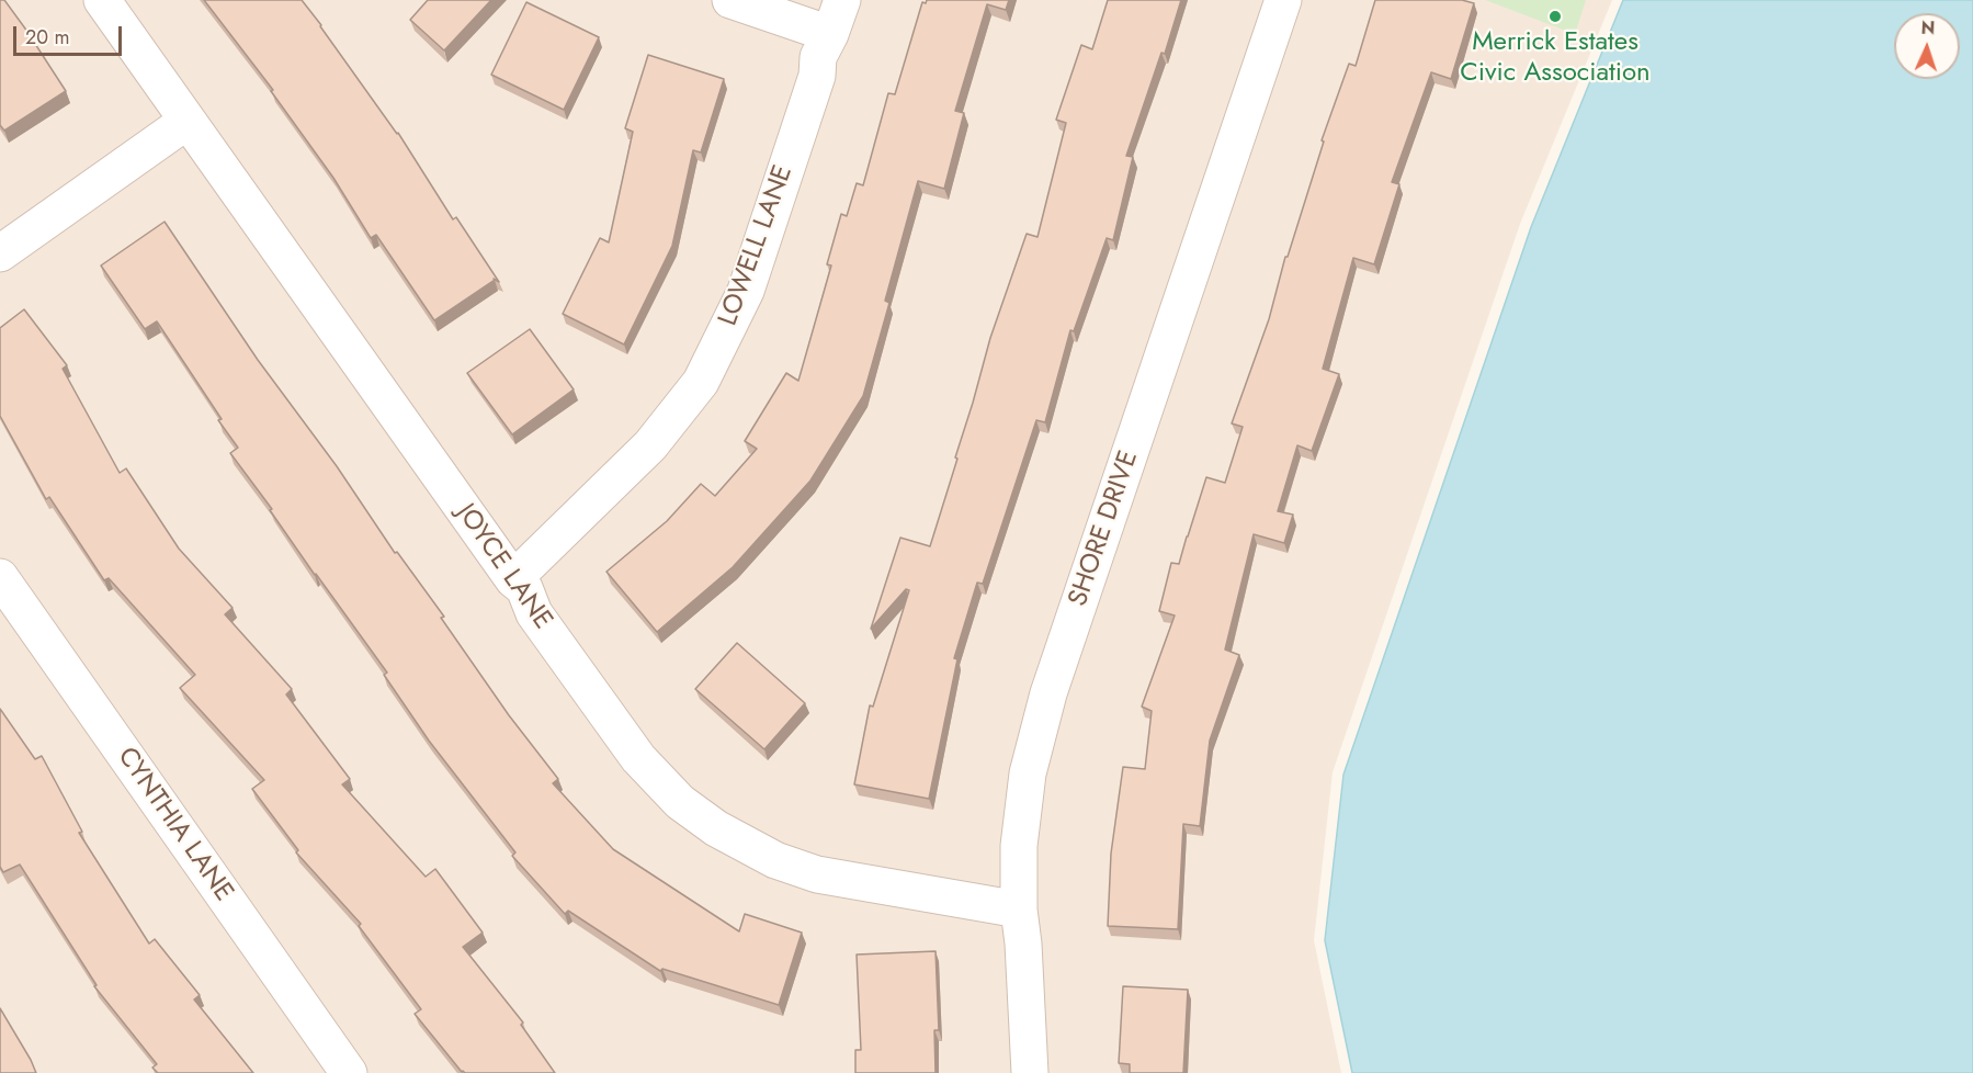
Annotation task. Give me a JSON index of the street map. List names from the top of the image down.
{
  "streets": {
    "street": [
      "LOWELL LANE",
      "SHORE DRIVE",
      "JOYCE LANE",
      "CYNTHIA LANE"
    ]
  },
  "crossings": [
    ["LOWELL LANE", "JOYCE LANE"],
    ["SHORE DRIVE", "JOYCE LANE"]
  ],
  "places": ["Merrick Estates Civic Association"],
  "scale_bar": "20 m",
  "north": "top"
}
